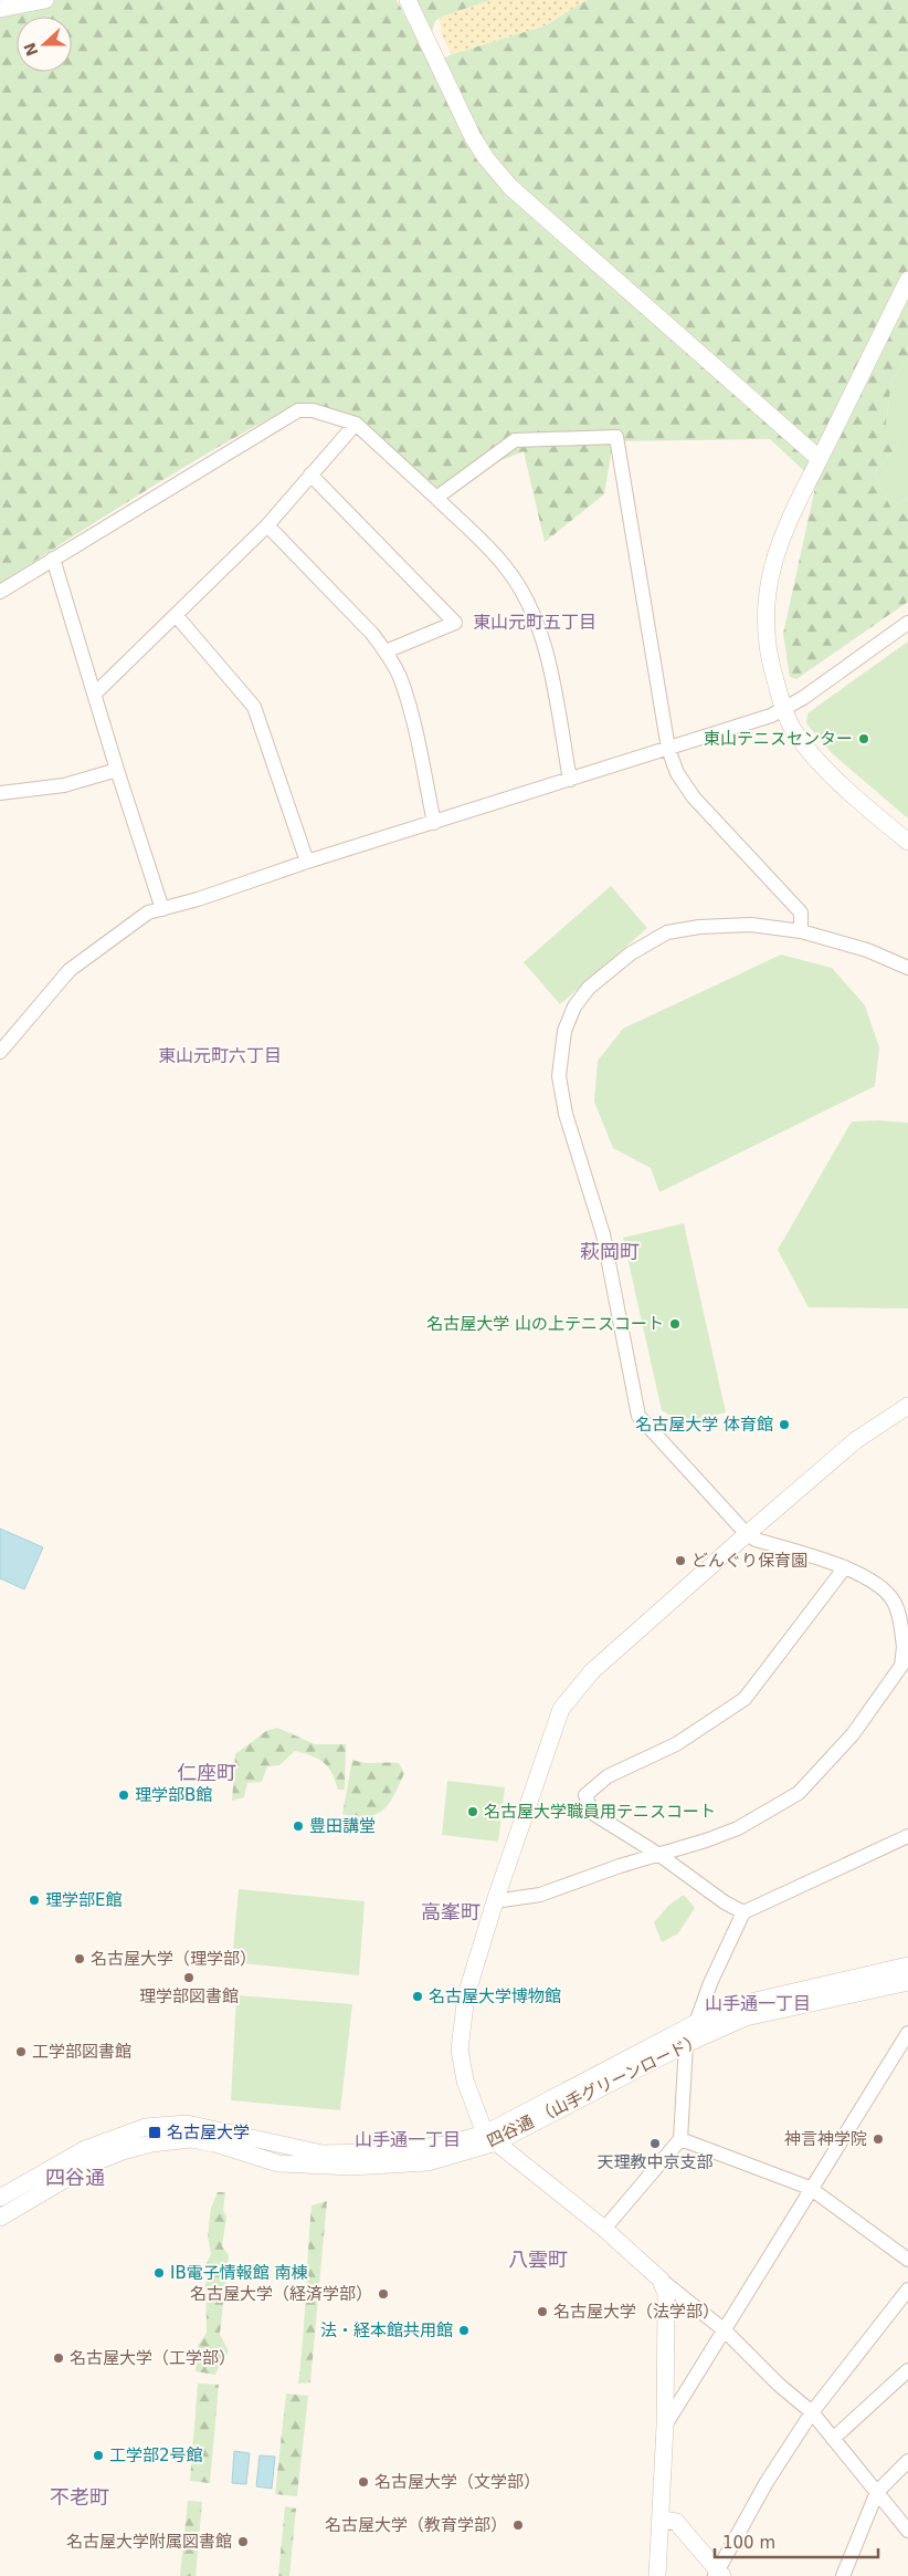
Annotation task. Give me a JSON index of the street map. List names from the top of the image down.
{
  "streets": {
    "street": ["四谷通 （山手グリーンロード）"]
  },
  "districts": [
    "東山元町五丁目",
    "東山元町六丁目",
    "萩岡町",
    "仁座町",
    "高峯町",
    "山手通一丁目",
    "山手通一丁目",
    "四谷通",
    "八雲町",
    "不老町"
  ],
  "places": {
    "other": [
      "東山テニスセンター",
      "名古屋大学 山の上テニスコート",
      "名古屋大学 体育館",
      "どんぐり保育園",
      "理学部B館",
      "名古屋大学職員用テニスコート",
      "豊田講堂",
      "理学部E館",
      "名古屋大学（理学部）",
      "理学部図書館",
      "名古屋大学博物館",
      "工学部図書館",
      "神言神学院",
      "天理教中京支部",
      "IB電子情報館 南棟",
      "名古屋大学（経済学部）",
      "名古屋大学（法学部）",
      "法・経本館共用館",
      "名古屋大学（工学部）",
      "工学部2号館",
      "名古屋大学（文学部）",
      "名古屋大学（教育学部）",
      "名古屋大学附属図書館"
    ],
    "transit": ["名古屋大学"]
  },
  "scale_bar": "100 m",
  "north": "left"
}
